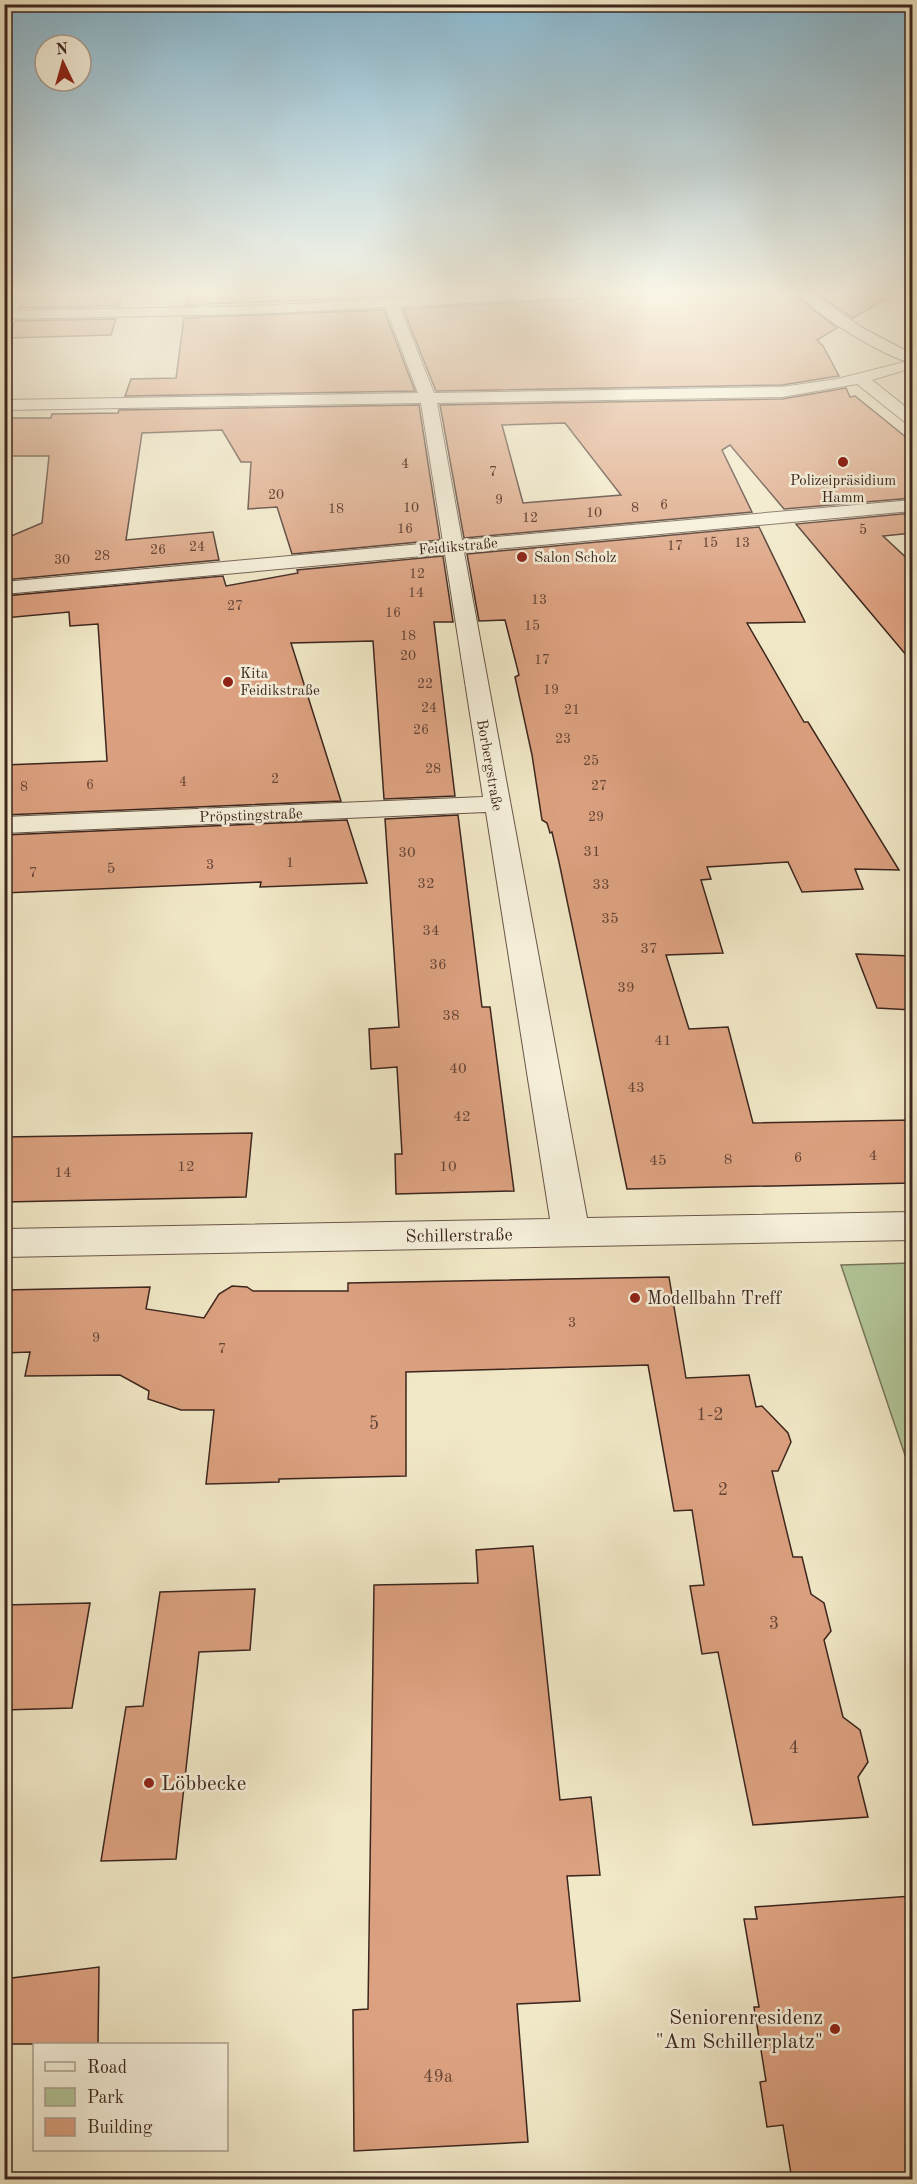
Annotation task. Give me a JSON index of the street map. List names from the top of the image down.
{
  "streets": {
    "street": [
      "Feidikstraße",
      "Borbergstraße",
      "Pröpstingstraße",
      "Schillerstraße"
    ]
  },
  "crossings": [
    ["Feidikstraße", "Borbergstraße"],
    ["Borbergstraße", "Pröpstingstraße"],
    ["Borbergstraße", "Schillerstraße"]
  ],
  "places": [
    "Polizeipräsidium Hamm",
    "Salon Scholz",
    "Kita Feidikstraße",
    "Modellbahn Treff",
    "Löbbecke",
    "Seniorenresidenz \"Am Schillerplatz\""
  ],
  "house_numbers": [
    "4",
    "7",
    "20",
    "9",
    "6",
    "10",
    "8",
    "18",
    "10",
    "12",
    "16",
    "5",
    "15",
    "13",
    "17",
    "24",
    "26",
    "28",
    "30",
    "12",
    "14",
    "13",
    "27",
    "16",
    "15",
    "18",
    "20",
    "17",
    "22",
    "19",
    "24",
    "21",
    "26",
    "23",
    "25",
    "28",
    "2",
    "4",
    "6",
    "27",
    "8",
    "29",
    "31",
    "30",
    "1",
    "3",
    "5",
    "7",
    "32",
    "33",
    "35",
    "34",
    "37",
    "36",
    "39",
    "38",
    "41",
    "40",
    "43",
    "42",
    "4",
    "6",
    "8",
    "45",
    "12",
    "10",
    "14",
    "3",
    "9",
    "7",
    "1-2",
    "5",
    "2",
    "3",
    "4",
    "49a"
  ],
  "legend": ["Road", "Park", "Building"],
  "north": "top"
}
